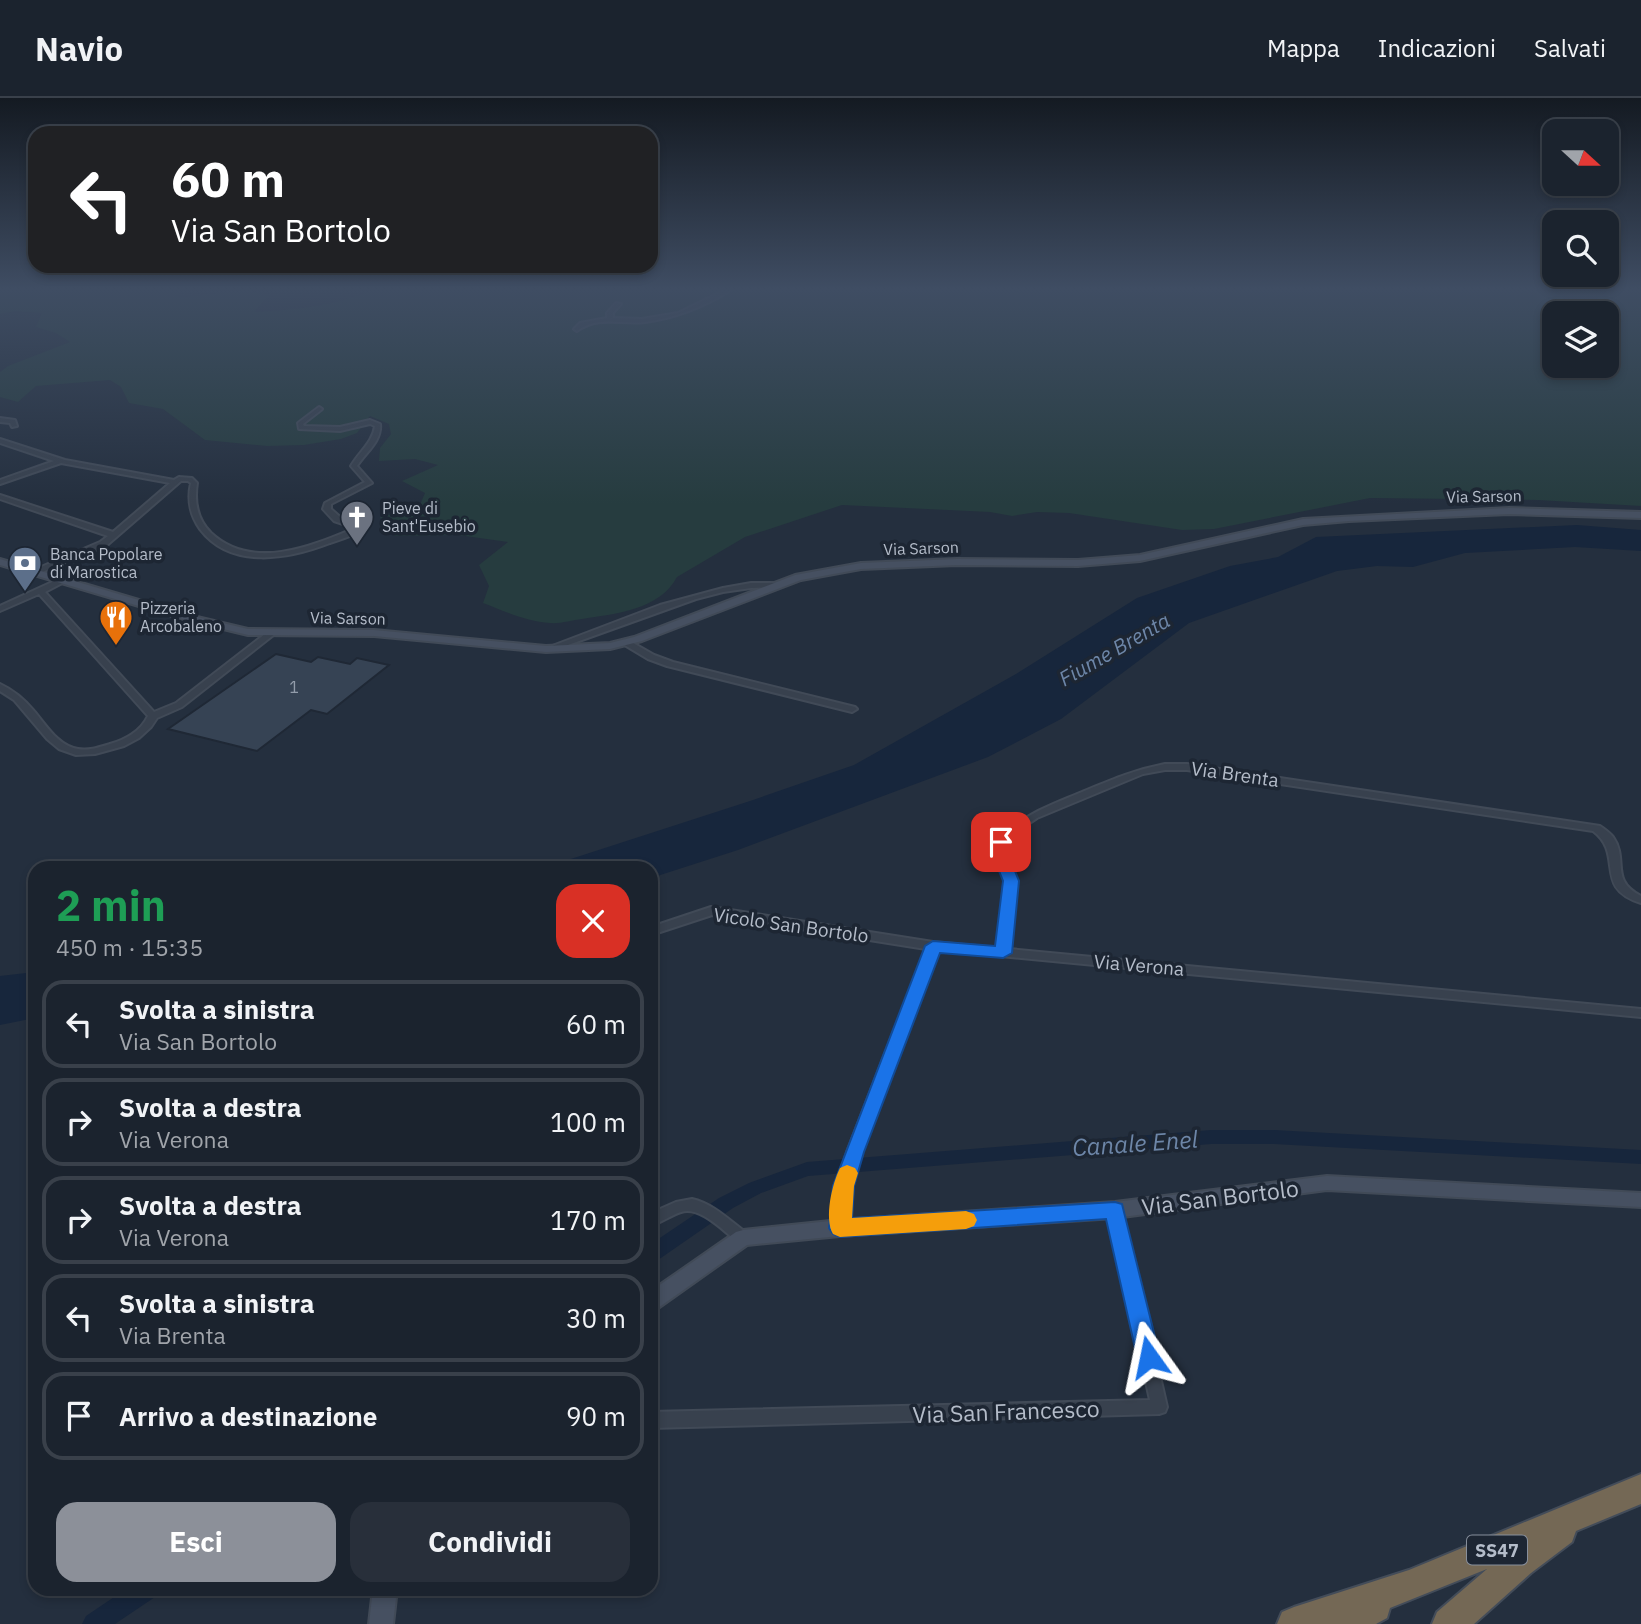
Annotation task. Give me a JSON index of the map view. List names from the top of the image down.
{
  "streets": {
    "highway": ["SS47"],
    "street": [
      "Via Sarson",
      "Via Brenta",
      "Vicolo San Bortolo",
      "Via Verona",
      "Via San Bortolo",
      "Via San Francesco"
    ]
  },
  "crossings": [
    ["Via Brenta", "Via Verona"],
    ["Vicolo San Bortolo", "Via Verona"],
    ["Via San Bortolo", "Via San Francesco"]
  ],
  "water": ["Fiume Brenta", "Canale Enel"],
  "places": {
    "church": ["Pieve di Sant'Eusebio"],
    "bank": ["Banca Popolare di Marostica"],
    "restaurant": ["Pizzeria Arcobaleno"]
  },
  "house_numbers": ["1"],
  "north": "right",
  "page": {
    "header": "Navio",
    "nav": ["Mappa", "Indicazioni", "Salvati"],
    "turn": ["60 m", "Via San Bortolo"],
    "heading": ["2 min", "450 m · 15:35"],
    "list": [
      {
        "name": "Svolta a sinistra",
        "note": "Via San Bortolo",
        "value": "60 m"
      },
      {
        "name": "Svolta a destra",
        "note": "Via Verona",
        "value": "100 m"
      },
      {
        "name": "Svolta a destra",
        "note": "Via Verona",
        "value": "170 m"
      },
      {
        "name": "Svolta a sinistra",
        "note": "Via Brenta",
        "value": "30 m"
      },
      {
        "name": "Arrivo a destinazione",
        "value": "90 m"
      }
    ],
    "buttons": ["Esci", "Condividi"]
  }
}
